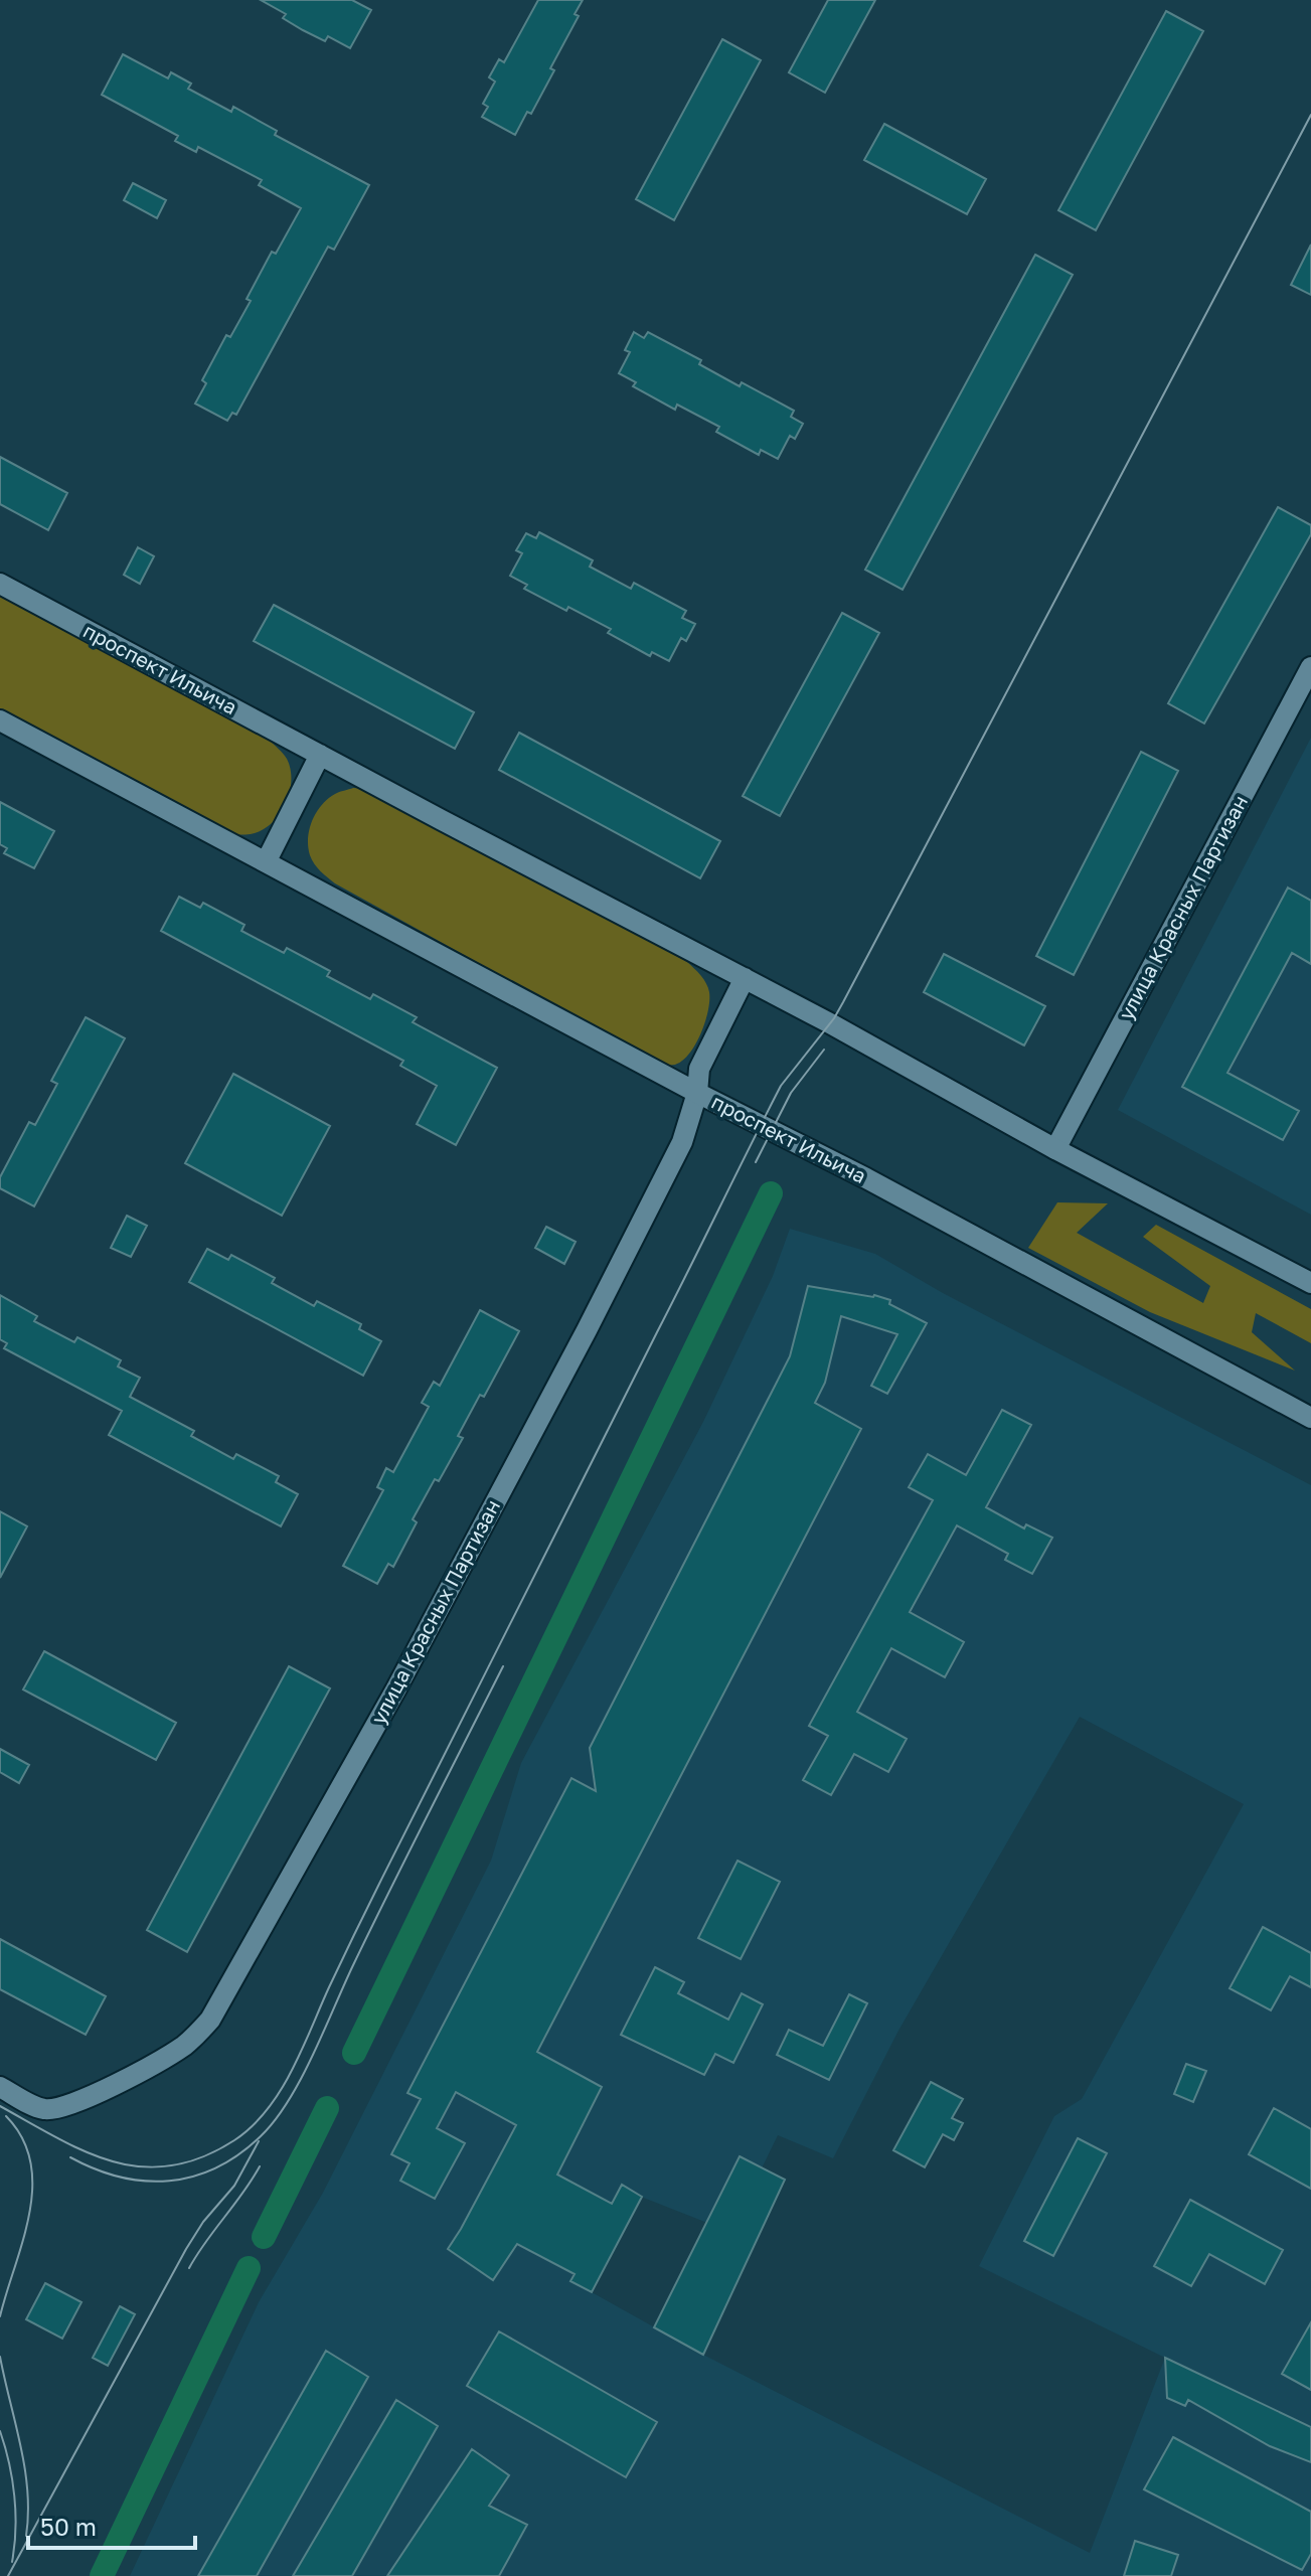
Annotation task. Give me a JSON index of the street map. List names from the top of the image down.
{
  "streets": {
    "street": ["проспект Ильича", "улица Красных Партизан"]
  },
  "crossings": [
    ["проспект Ильича", "улица Красных Партизан"]
  ],
  "scale_bar": "50 m"
}
